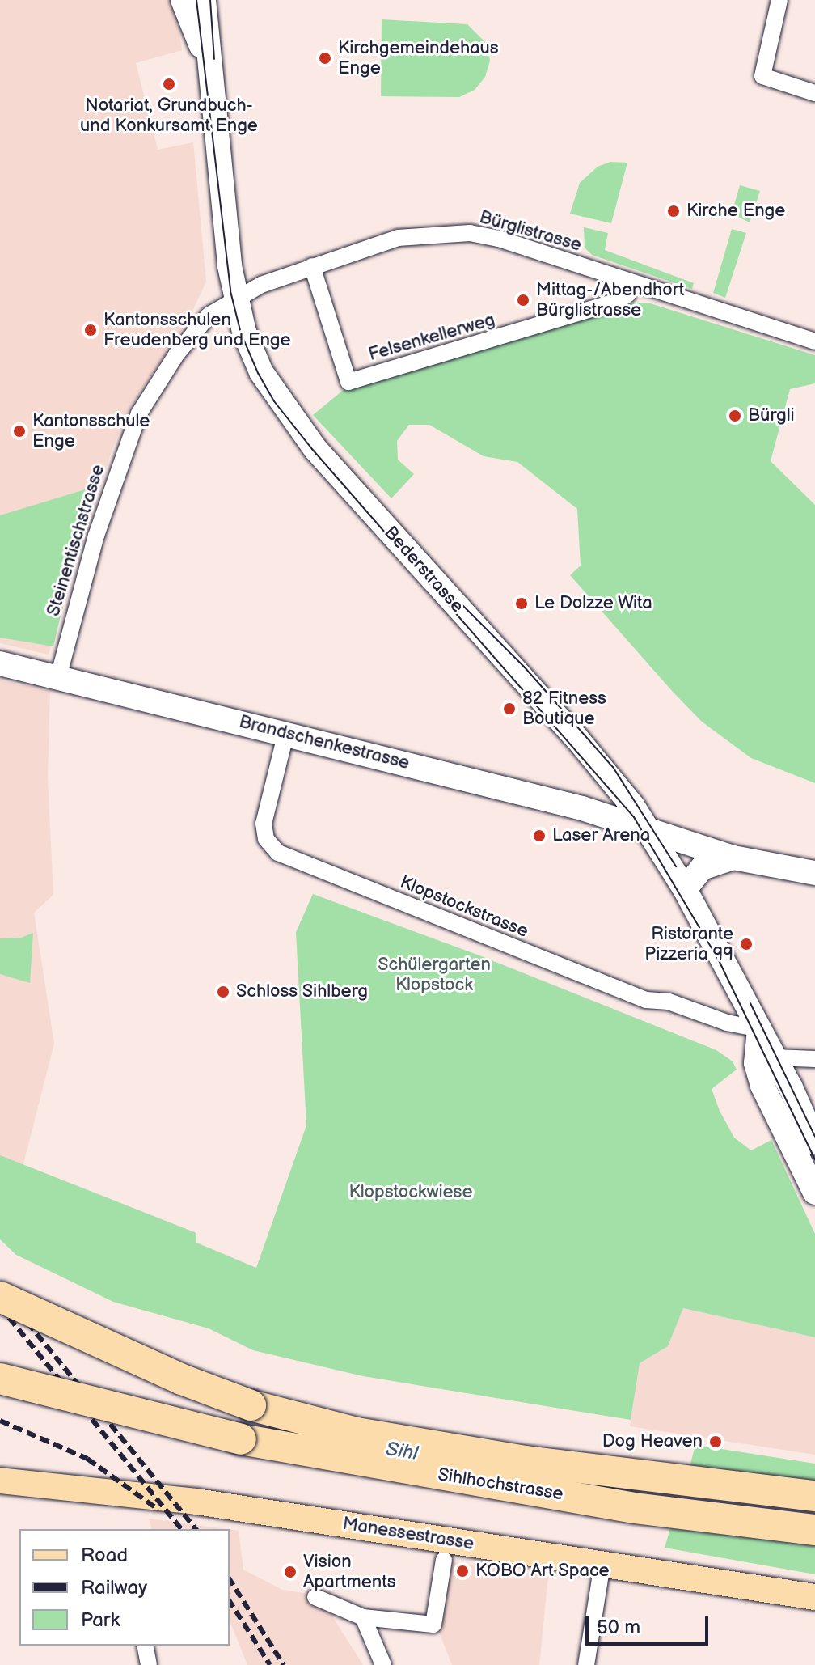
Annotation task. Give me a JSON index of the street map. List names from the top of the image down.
{
  "streets": {
    "highway": ["Sihlhochstrasse"],
    "main road": ["Bederstrasse", "Brandschenkestrasse", "Manessestrasse"],
    "street": [
      "Bürglistrasse",
      "Felsenkellerweg",
      "Steinentischstrasse",
      "Klopstockstrasse"
    ]
  },
  "crossings": [
    ["Bürglistrasse", "Felsenkellerweg"],
    ["Bürglistrasse", "Steinentischstrasse"],
    ["Bürglistrasse", "Bederstrasse"],
    ["Steinentischstrasse", "Bederstrasse"],
    ["Steinentischstrasse", "Brandschenkestrasse"],
    ["Bederstrasse", "Brandschenkestrasse"],
    ["Bederstrasse", "Klopstockstrasse"],
    ["Brandschenkestrasse", "Klopstockstrasse"]
  ],
  "water": ["Sihl"],
  "parks": ["Schülergarten Klopstock", "Klopstockwiese"],
  "places": [
    "Kirchgemeindehaus Enge",
    "Notariat, Grundbuch- und Konkursamt Enge",
    "Kirche Enge",
    "Mittag-/Abendhort Bürglistrasse",
    "Kantonsschulen Freudenberg und Enge",
    "Bürgli",
    "Kantonsschule Enge",
    "Le Dolzze Wita",
    "82 Fitness Boutique",
    "Laser Arena",
    "Ristorante Pizzeria 99",
    "Schloss Sihlberg",
    "Dog Heaven",
    "KOBO Art Space",
    "Vision Apartments"
  ],
  "legend": ["Road", "Railway", "Park"],
  "scale_bar": "50 m"
}
